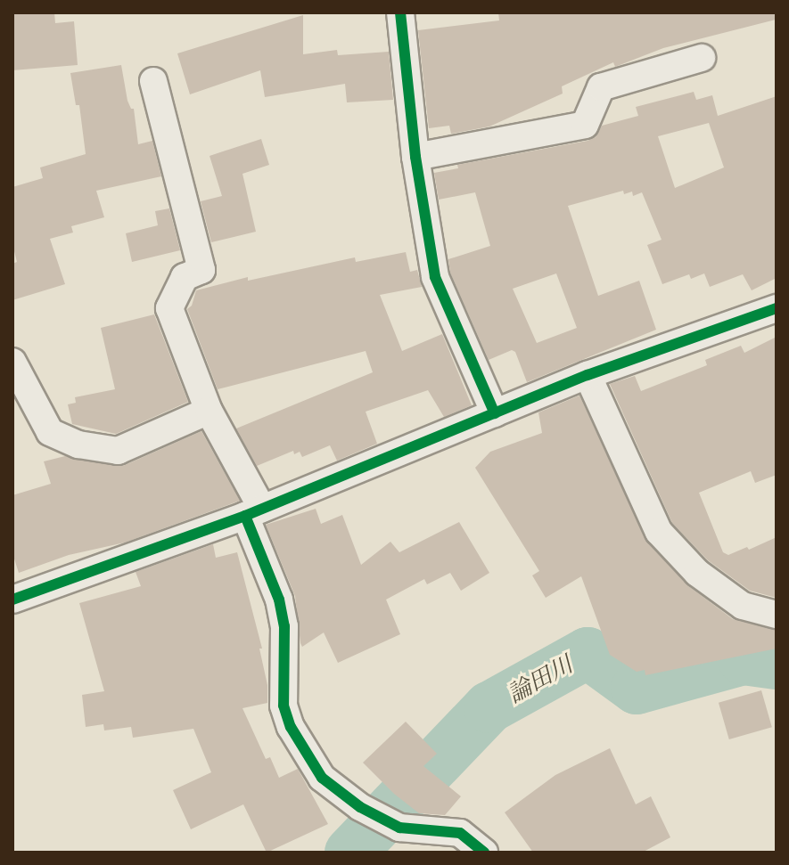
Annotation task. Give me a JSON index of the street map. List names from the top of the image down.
{
  "water": ["論田川"]
}
